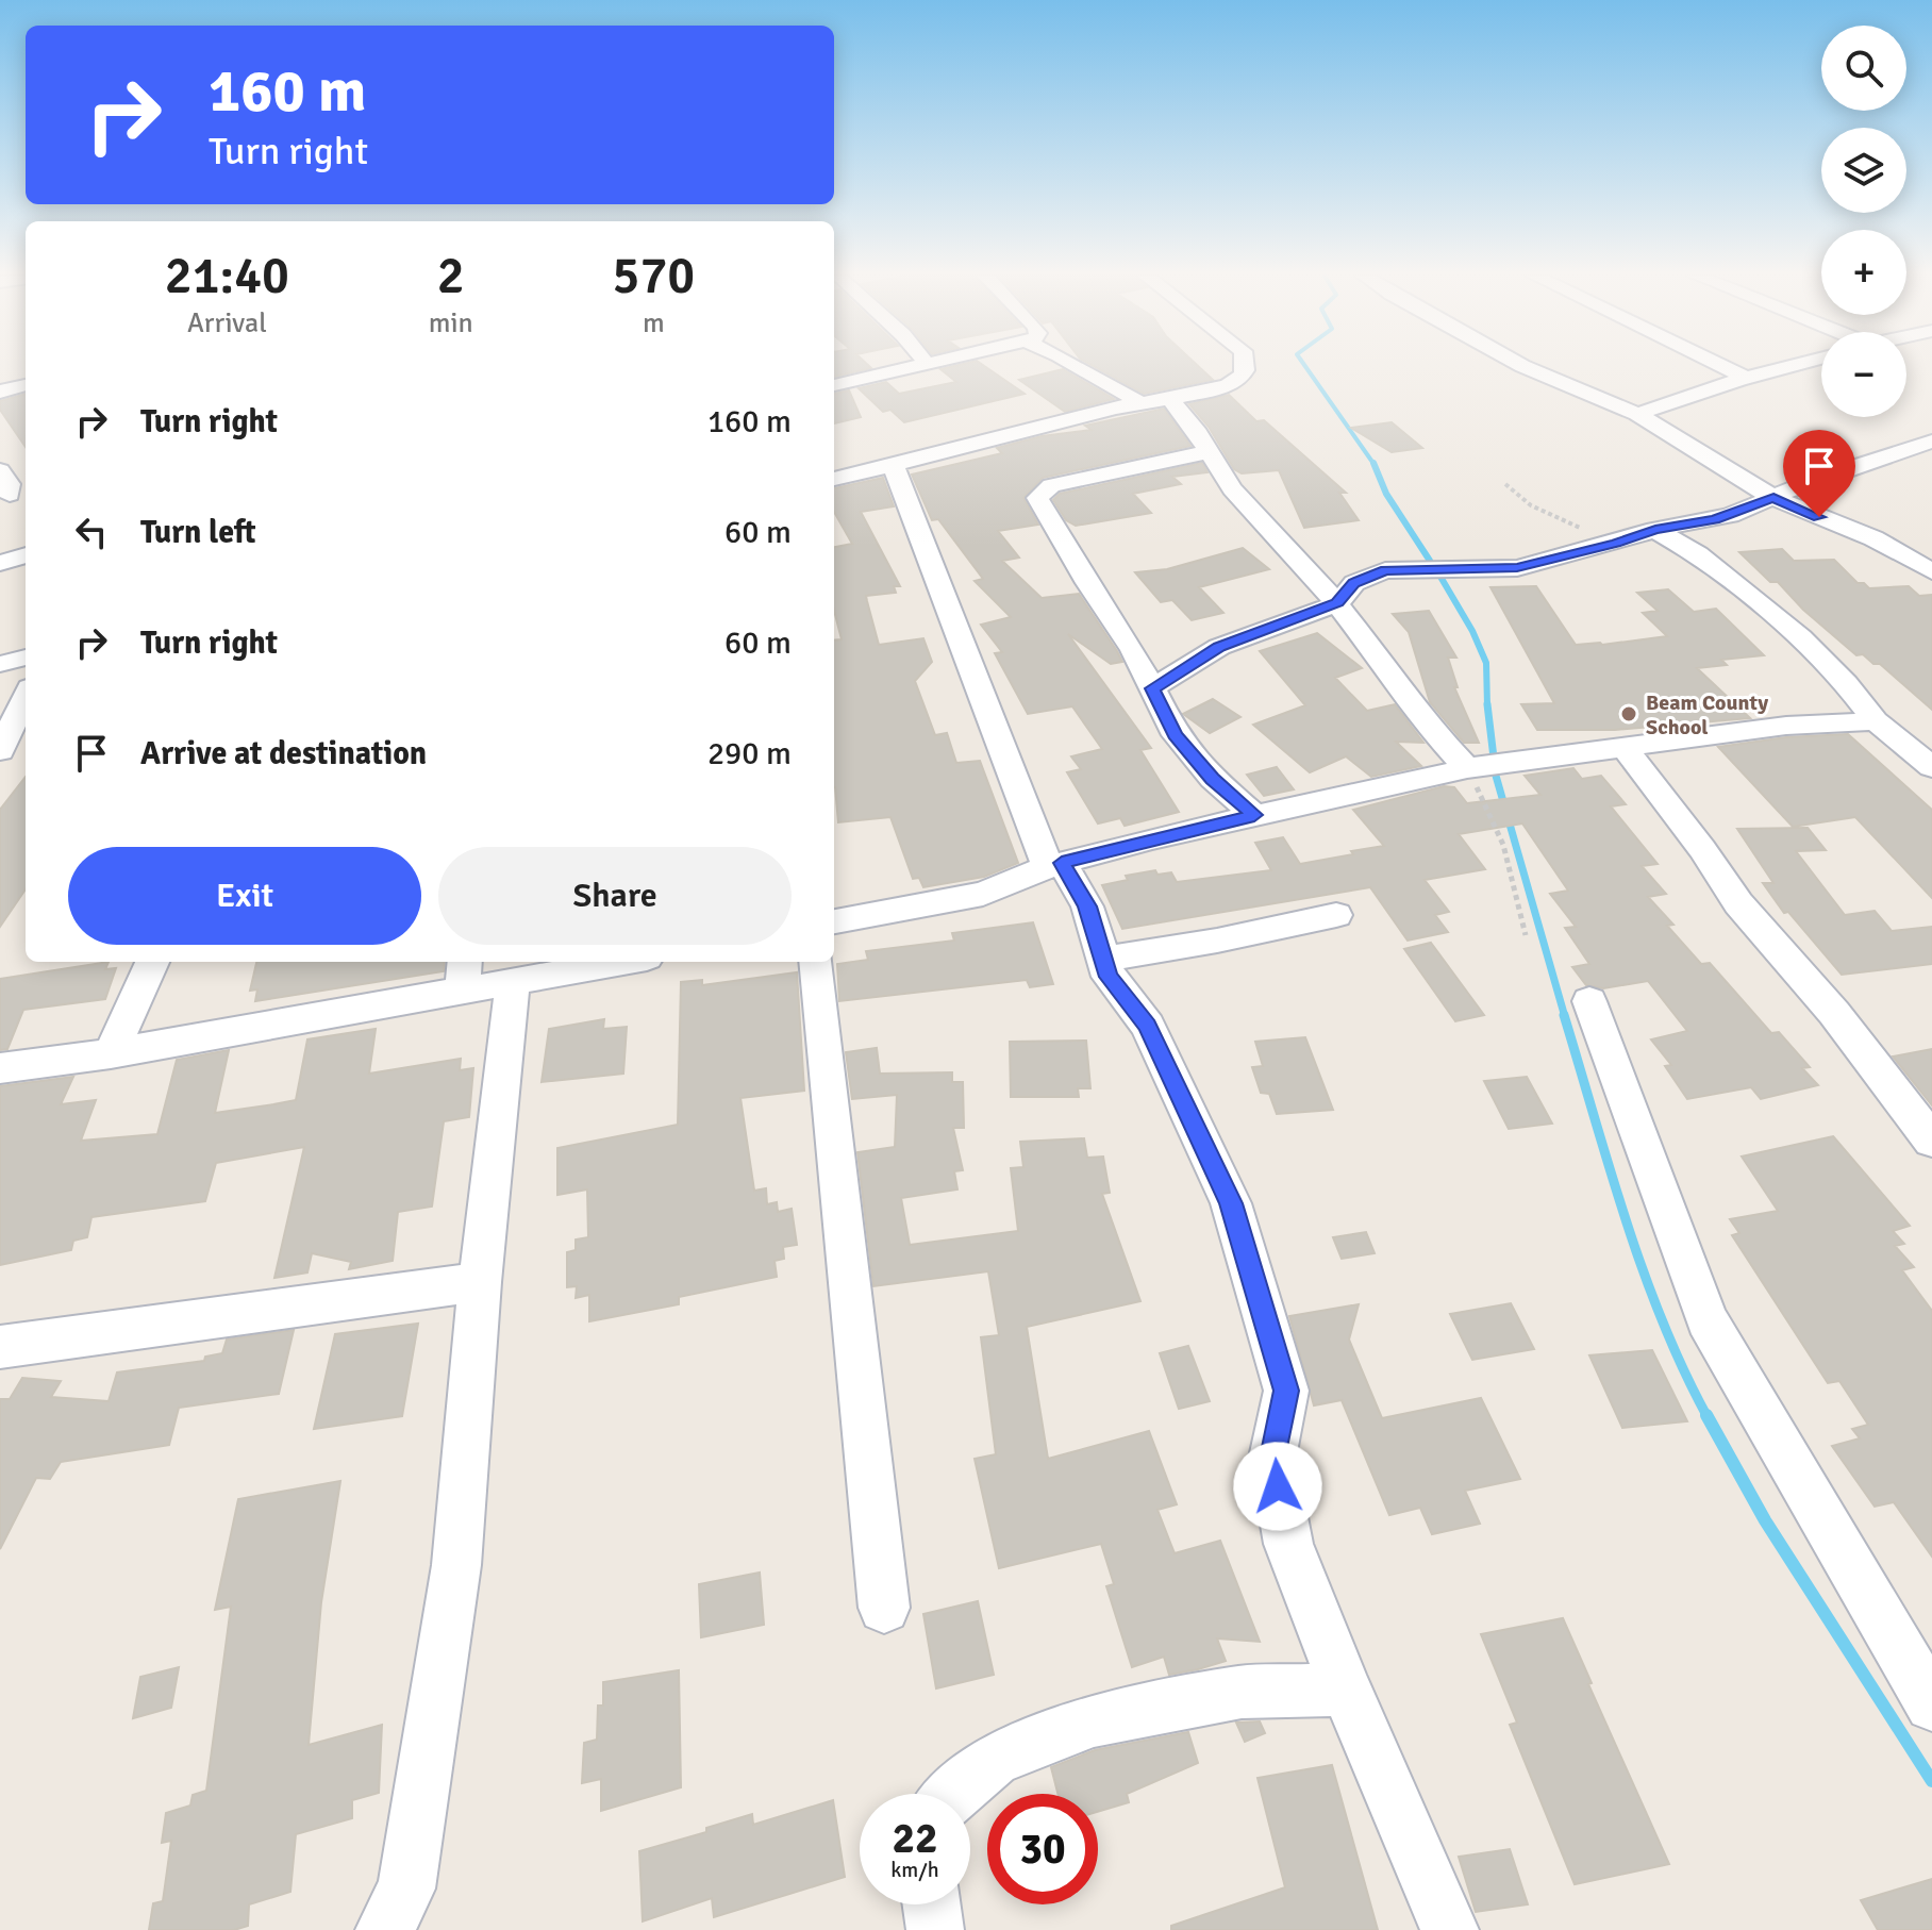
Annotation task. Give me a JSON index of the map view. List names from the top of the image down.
{
  "places": ["Beam County School"],
  "page": {
    "map_buttons": ["+", "−"],
    "turn": ["160 m", "Turn right"],
    "eta": [
      "21:40",
      "Arrival",
      "2",
      "min",
      "570",
      "m"
    ],
    "list": [
      {
        "name": "Turn right",
        "value": "160 m"
      },
      {
        "name": "Turn left",
        "value": "60 m"
      },
      {
        "name": "Turn right",
        "value": "60 m"
      },
      {
        "name": "Arrive at destination",
        "value": "290 m"
      }
    ],
    "buttons": ["Exit", "Share"],
    "speed": "22 km/h",
    "limit": "30"
  }
}
